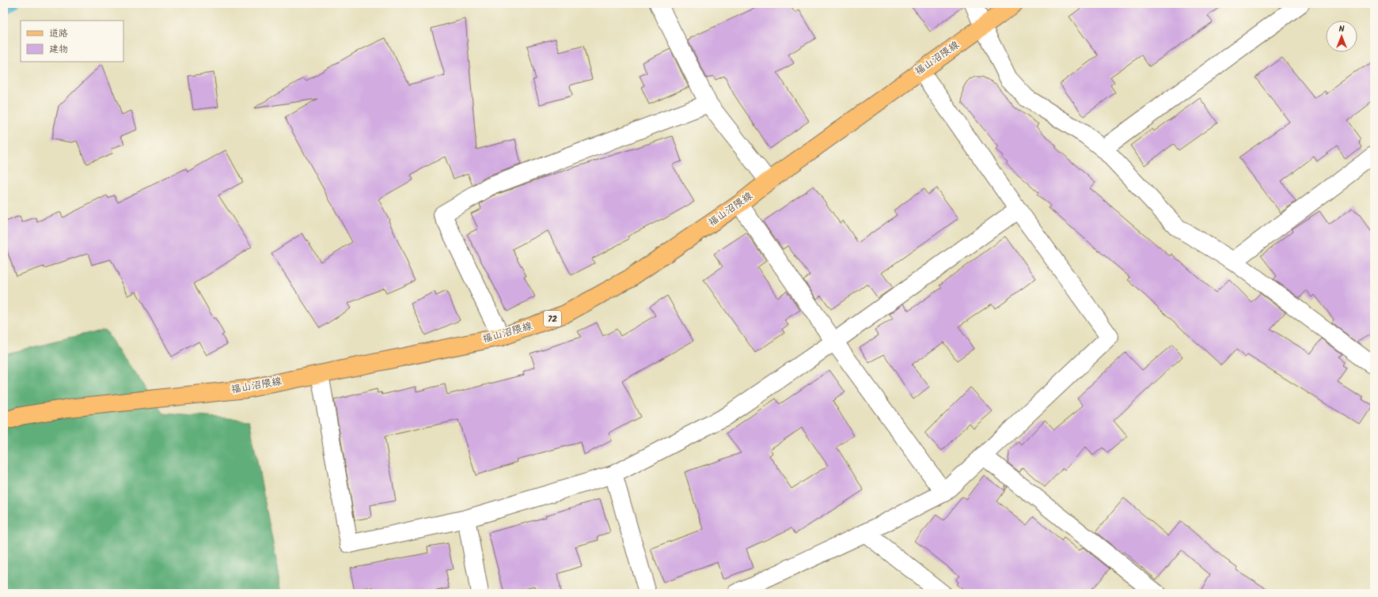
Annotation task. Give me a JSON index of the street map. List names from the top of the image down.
{
  "streets": {
    "main road": ["福山沼隈線", "72"]
  },
  "legend": ["道路", "建物"],
  "north": "top"
}
